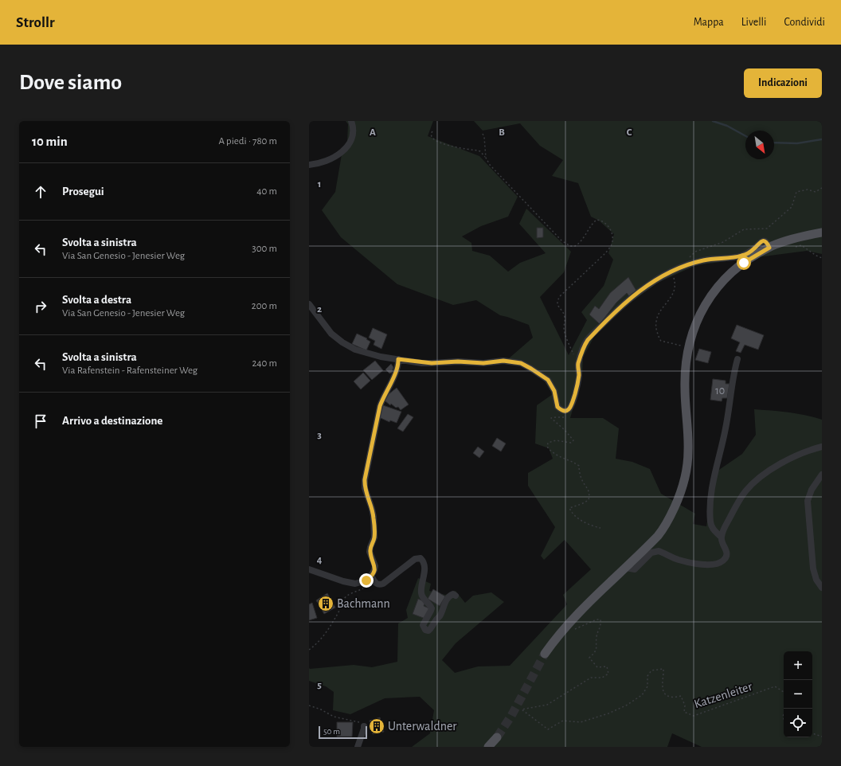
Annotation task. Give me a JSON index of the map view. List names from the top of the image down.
{
  "streets": {
    "path": ["Katzenleiter"]
  },
  "places": {
    "building": ["Bachmann", "Unterwaldner"]
  },
  "house_numbers": ["10"],
  "scale_bar": "50 m",
  "north": "bottom right",
  "page": {
    "header": "Strollr",
    "nav": ["Mappa", "Livelli", "Condividi"],
    "buttons": "Indicazioni",
    "title": "Dove siamo",
    "heading": ["10 min", "A piedi · 780 m"],
    "list": [
      ["Prosegui", "40 m"],
      ["Svolta a sinistra", "Via San Genesio - Jenesier Weg", "300 m"],
      ["Svolta a destra", "Via San Genesio - Jenesier Weg", "200 m"],
      ["Svolta a sinistra", "Via Rafenstein - Rafensteiner Weg", "240 m"],
      "Arrivo a destinazione"
    ],
    "map_buttons": ["+", "−"],
    "scale": "50 m"
  },
  "grid": {
    "columns": ["A", "B", "C"],
    "rows": [
      "1",
      "2",
      "3",
      "4",
      "5"
    ]
  }
}
